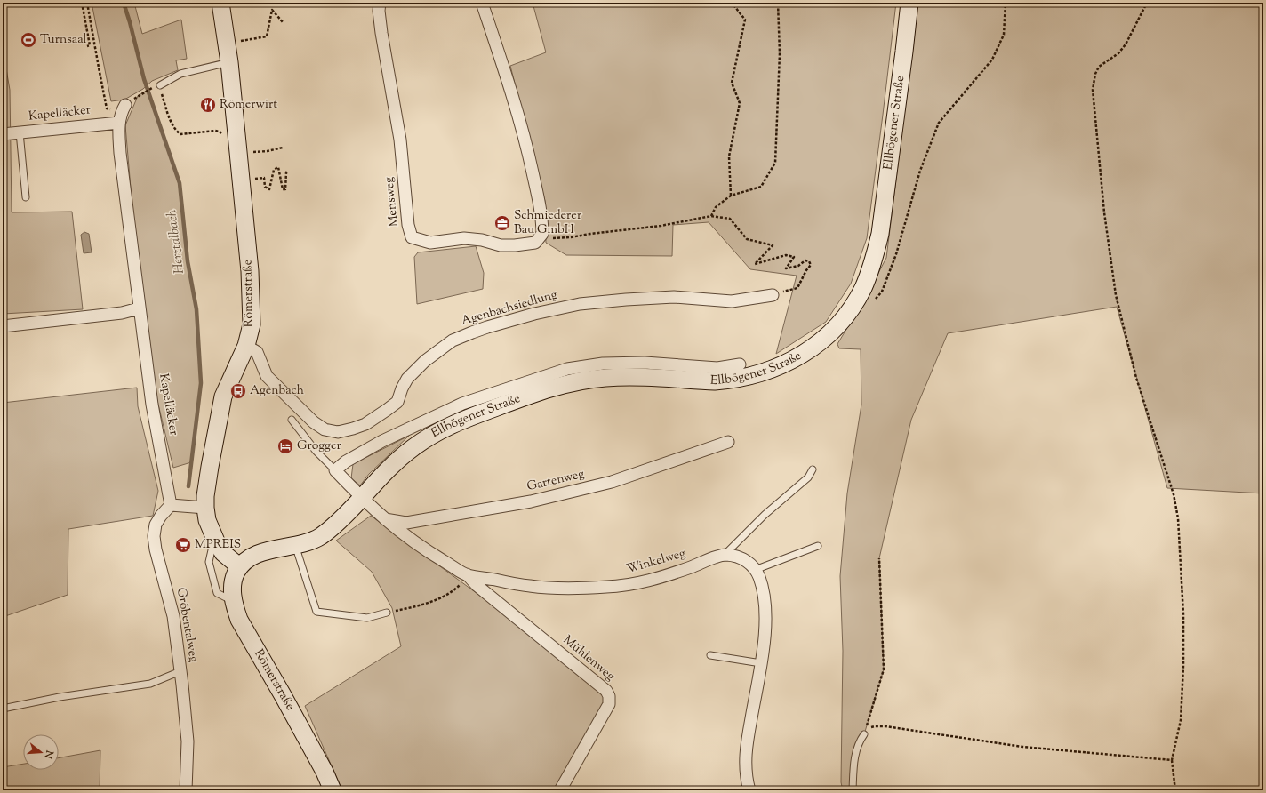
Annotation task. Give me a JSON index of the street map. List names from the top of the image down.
{
  "streets": {
    "main road": ["Ellbögener Straße", "Römerstraße"],
    "street": [
      "Kapelläcker",
      "Mensweg",
      "Agenbachsiedlung",
      "Gartenweg",
      "Winkelweg",
      "Gröbentalweg",
      "Mühlenweg"
    ]
  },
  "crossings": [
    ["Kapelläcker", "Gröbentalweg"],
    ["Ellbögener Straße", "Winkelweg"],
    ["Römerstraße", "Agenbachsiedlung"],
    ["Gartenweg", "Winkelweg"],
    ["Winkelweg", "Mühlenweg"]
  ],
  "water": ["Herztalbach"],
  "places": {
    "sports": ["Turnsaal"],
    "restaurant": ["Römerwirt"],
    "office": ["Schmiederer Bau GmbH"],
    "bus stop": ["Agenbach"],
    "hotel": ["Grogger"],
    "supermarket": ["MPREIS"]
  },
  "north": "right"
}
